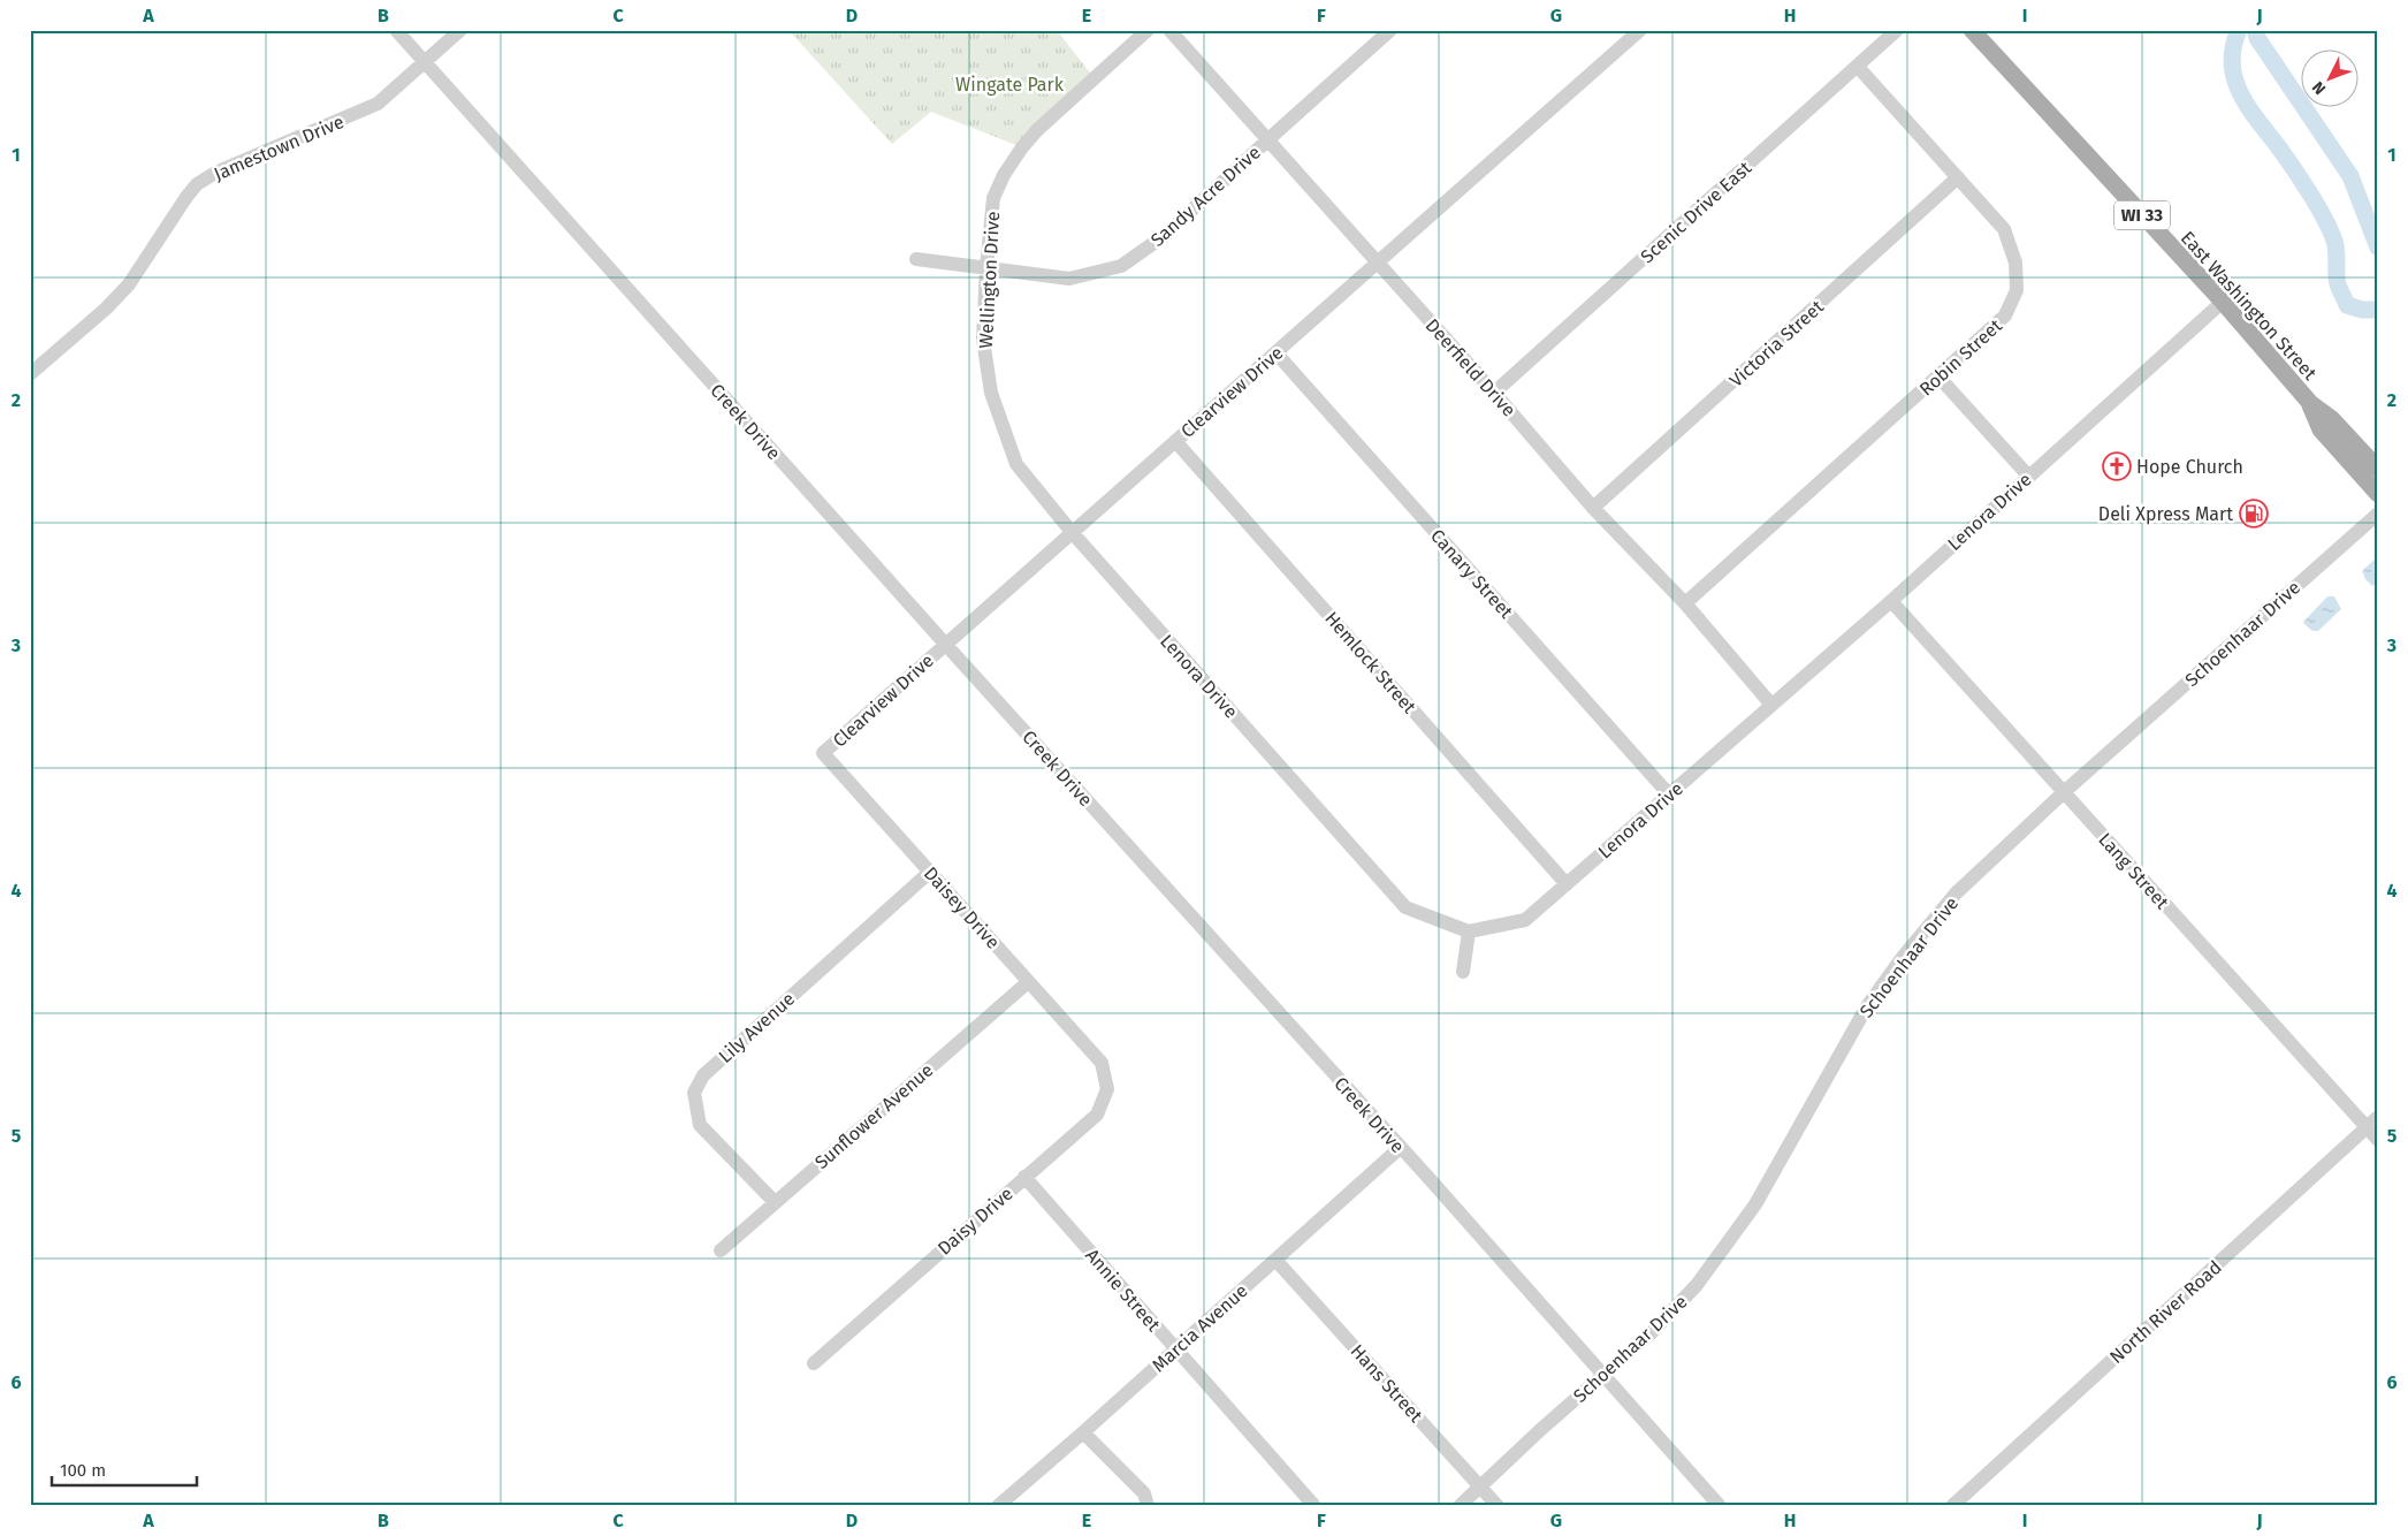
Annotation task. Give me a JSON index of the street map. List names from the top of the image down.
{
  "streets": {
    "main road": ["WI 33", "East Washington Street"],
    "street": [
      "Jamestown Drive",
      "Sandy Acre Drive",
      "Scenic Drive East",
      "Wellington Drive",
      "Victoria Street",
      "Robin Street",
      "Deerfield Drive",
      "Clearview Drive",
      "Creek Drive",
      "Lenora Drive",
      "Canary Street",
      "Schoenhaar Drive",
      "Hemlock Street",
      "Lang Street",
      "Daisey Drive",
      "Lily Avenue",
      "Sunflower Avenue",
      "Daisy Drive",
      "Annie Street",
      "North River Road",
      "Marcia Avenue",
      "Hans Street"
    ]
  },
  "crossings": [
    ["Jamestown Drive", "Creek Drive"],
    ["Sandy Acre Drive", "Wellington Drive"],
    ["Sandy Acre Drive", "Deerfield Drive"],
    ["Scenic Drive East", "Robin Street"],
    ["Scenic Drive East", "Deerfield Drive"],
    ["Wellington Drive", "Clearview Drive"],
    ["Wellington Drive", "Lenora Drive"],
    ["East Washington Street", "Lenora Drive"],
    ["Victoria Street", "Robin Street"],
    ["Victoria Street", "Deerfield Drive"],
    ["Robin Street", "Deerfield Drive"],
    ["Deerfield Drive", "Clearview Drive"],
    ["Deerfield Drive", "Lenora Drive"],
    ["Clearview Drive", "Creek Drive"],
    ["Clearview Drive", "Lenora Drive"],
    ["Clearview Drive", "Canary Street"],
    ["Clearview Drive", "Hemlock Street"],
    ["Clearview Drive", "Daisey Drive"],
    ["Creek Drive", "Schoenhaar Drive"],
    ["Creek Drive", "Marcia Avenue"],
    ["Lenora Drive", "Canary Street"],
    ["Lenora Drive", "Hemlock Street"],
    ["Lenora Drive", "Lang Street"],
    ["Schoenhaar Drive", "Lang Street"],
    ["Schoenhaar Drive", "Hans Street"],
    ["Lang Street", "North River Road"],
    ["Daisey Drive", "Lily Avenue"],
    ["Daisey Drive", "Sunflower Avenue"],
    ["Daisey Drive", "Daisy Drive"],
    ["Lily Avenue", "Sunflower Avenue"],
    ["Daisy Drive", "Annie Street"],
    ["Annie Street", "Marcia Avenue"],
    ["Marcia Avenue", "Hans Street"]
  ],
  "parks": ["Wingate Park"],
  "places": {
    "church": ["Hope Church"],
    "fuel station": ["Deli Xpress Mart"]
  },
  "scale_bar": "100 m",
  "north": "bottom left",
  "grid": {
    "columns": [
      "A",
      "B",
      "C",
      "D",
      "E",
      "F",
      "G",
      "H",
      "I",
      "J"
    ],
    "rows": [
      "1",
      "2",
      "3",
      "4",
      "5",
      "6"
    ]
  }
}
